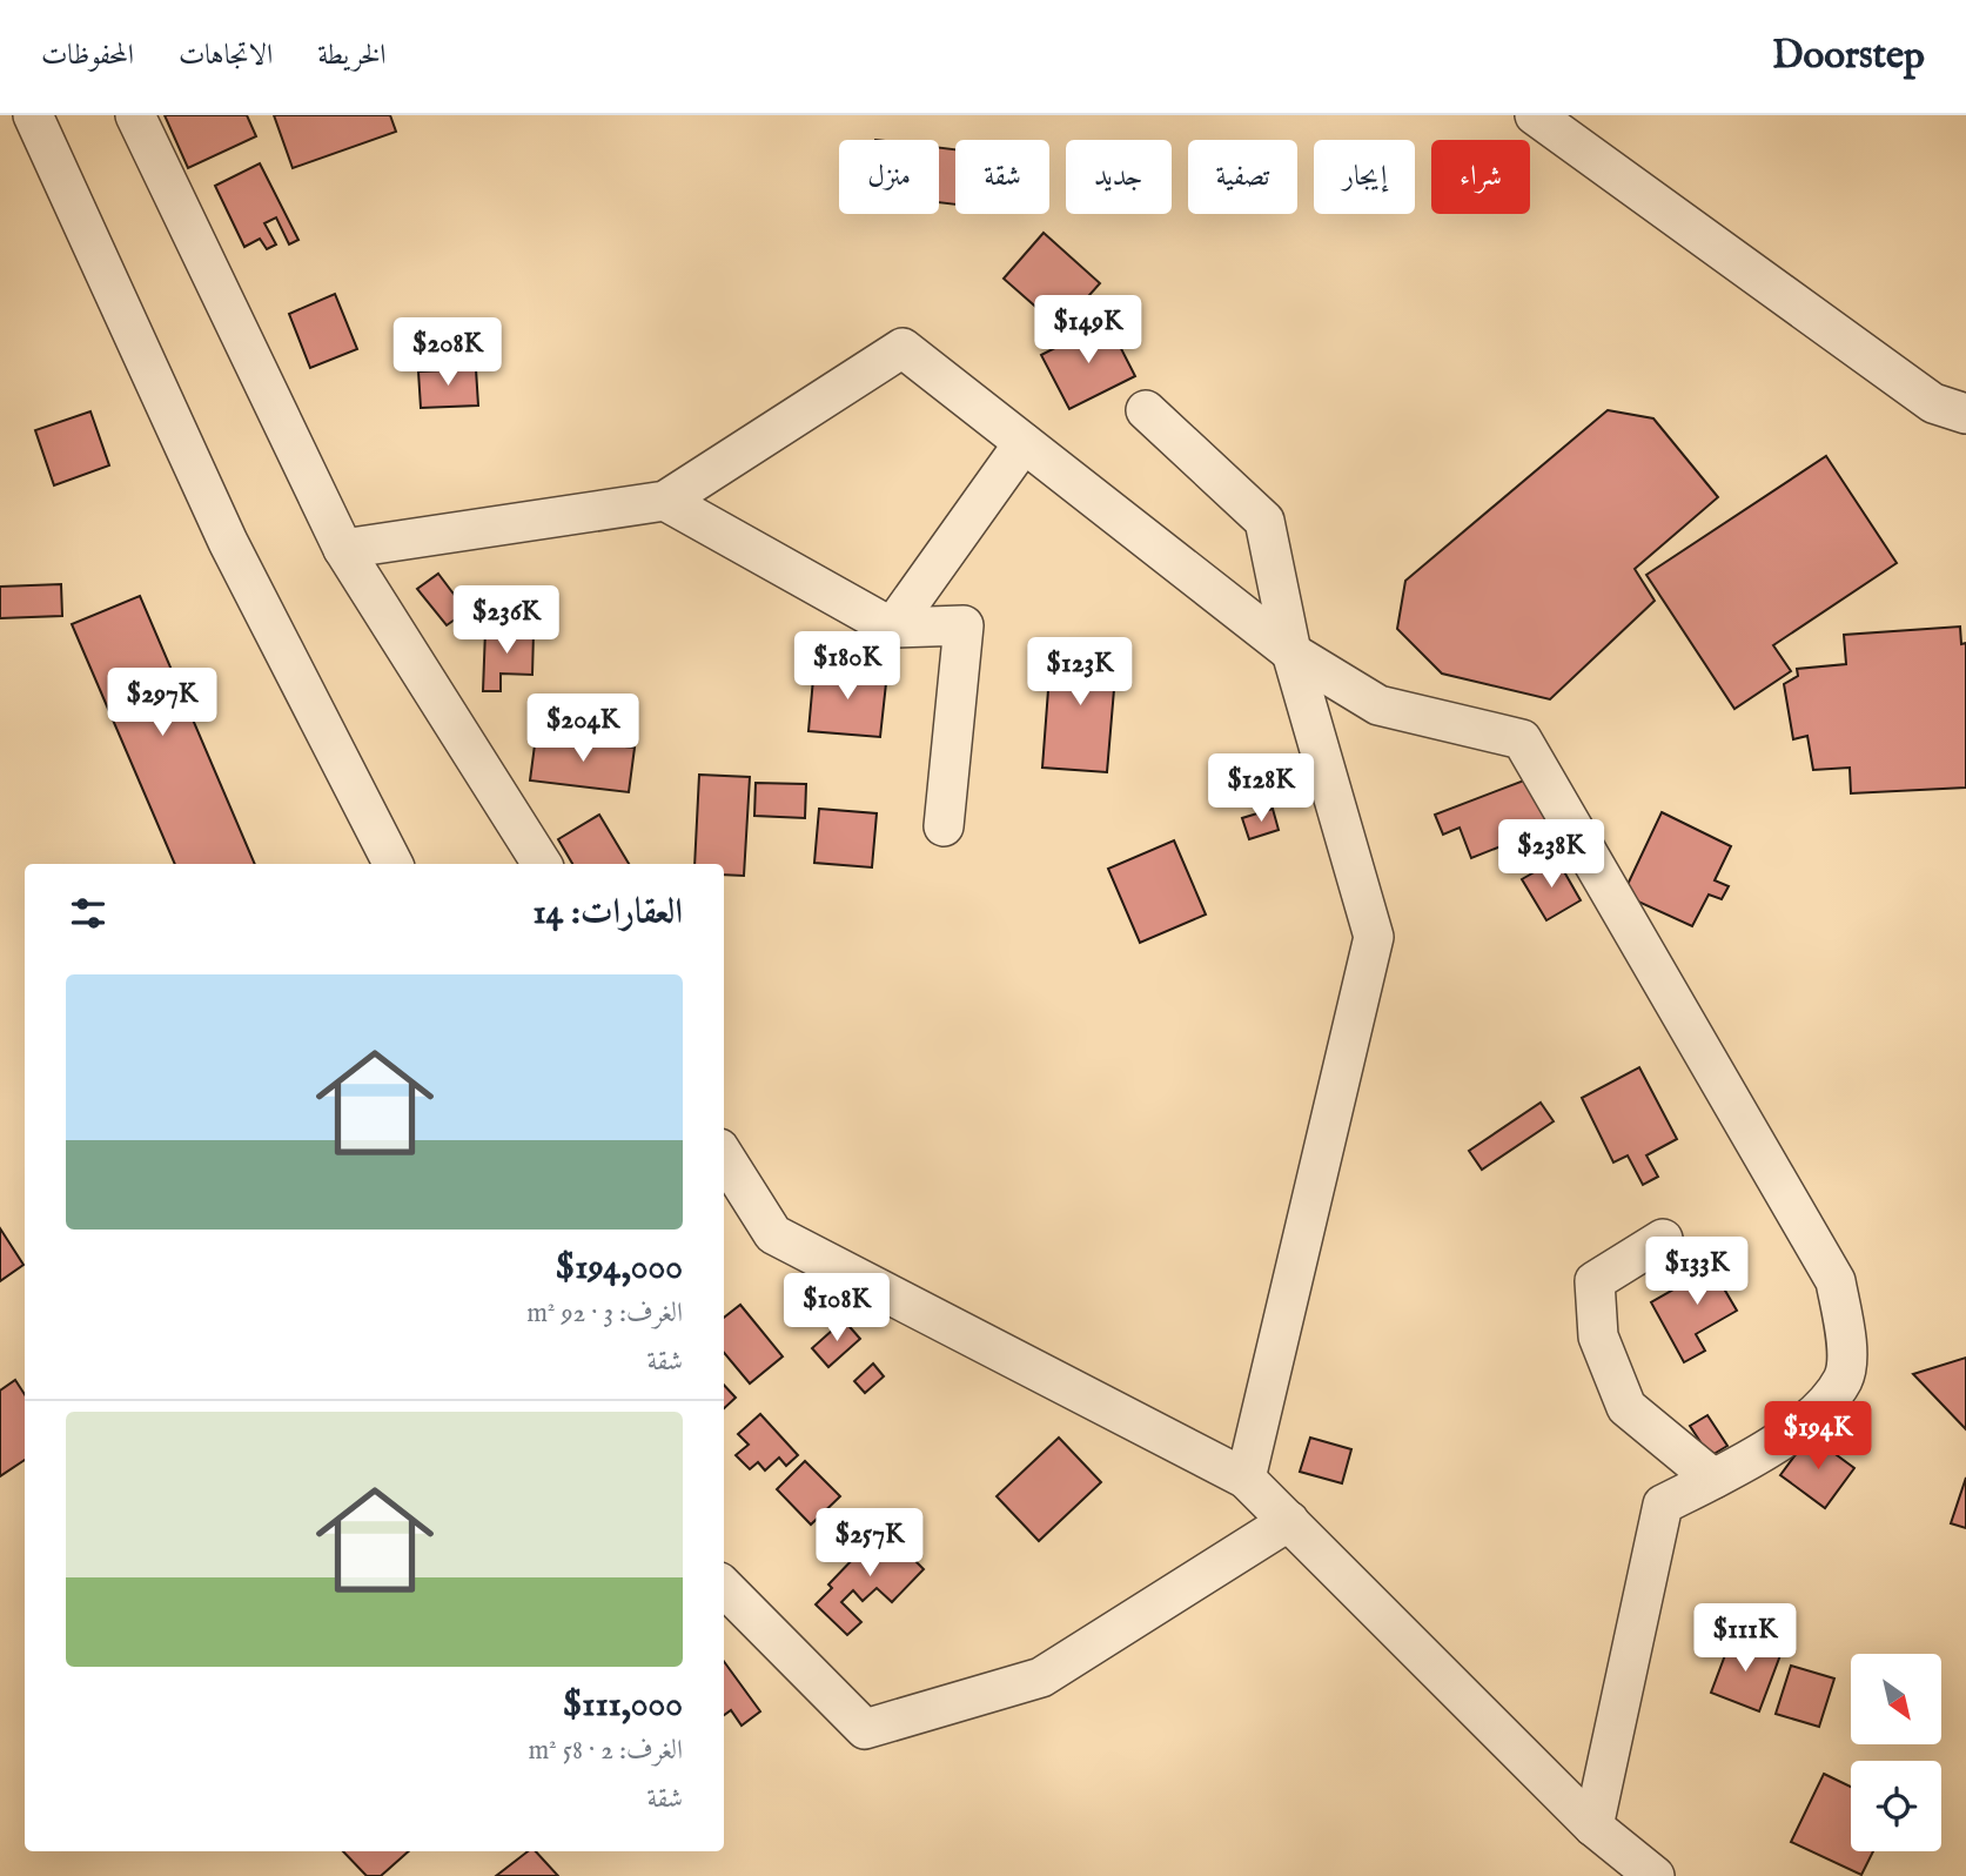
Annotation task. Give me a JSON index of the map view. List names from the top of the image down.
{
  "north": "bottom right",
  "page": {
    "header": "Doorstep",
    "nav": ["الخريطة", "الاتجاهات", "المحفوظات"],
    "chip": [
      "شراء",
      "إيجار",
      "تصفية",
      "جديد",
      "شقة",
      "منزل"
    ],
    "price": [
      "$149K",
      "$208K",
      "$236K",
      "$180K",
      "$123K",
      "$297K",
      "$204K",
      "$128K",
      "$238K",
      "$133K",
      "$108K",
      "$194K",
      "$257K",
      "$111K"
    ],
    "heading": "العقارات: 14",
    "list": [
      {
        "name": "$194,000",
        "note": "الغرف: 3 · 92 m² · شقة"
      },
      {
        "name": "$111,000",
        "note": "الغرف: 2 · 58 m² · شقة"
      }
    ]
  }
}
